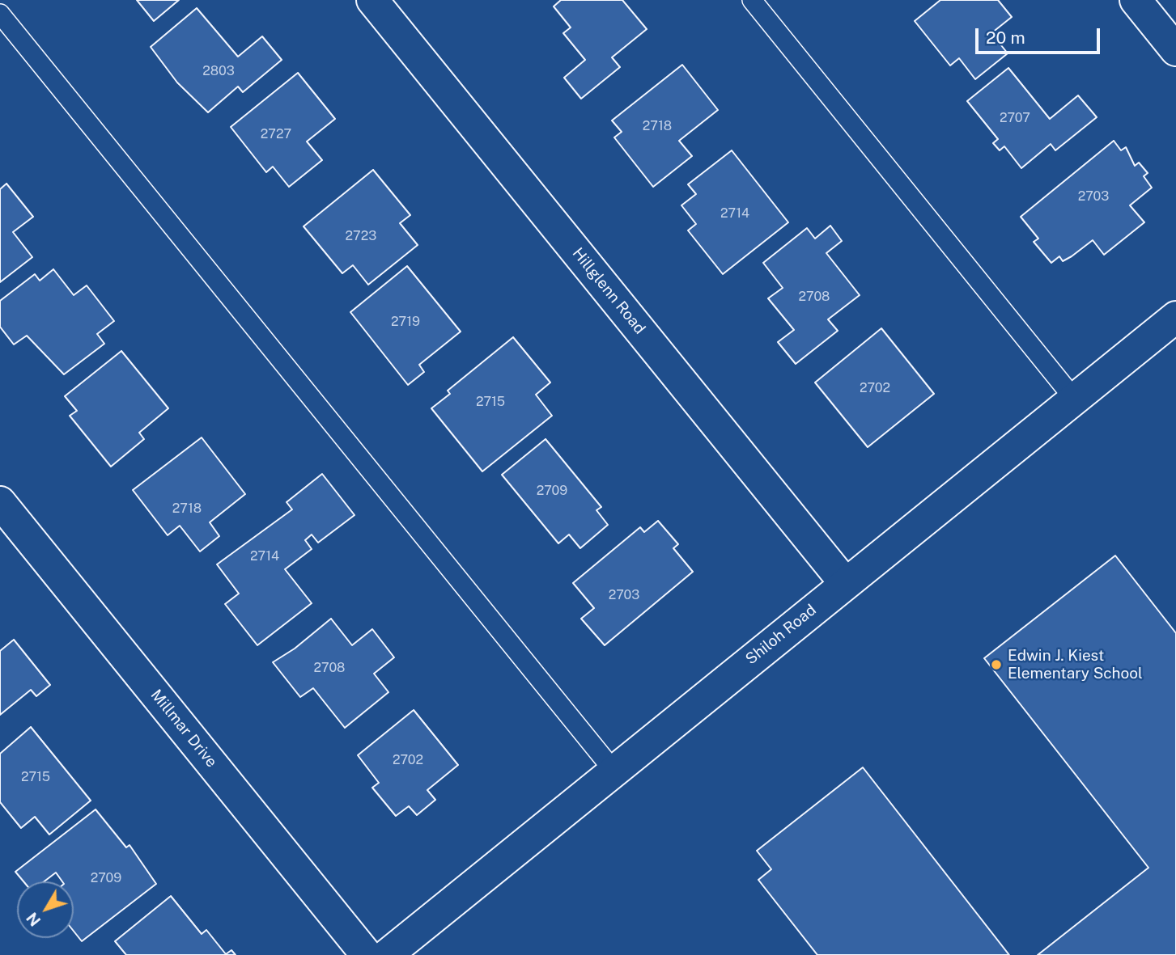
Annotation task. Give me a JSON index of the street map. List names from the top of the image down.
{
  "streets": {
    "street": ["Hillglenn Road", "Shiloh Road", "Millmar Drive"]
  },
  "crossings": [
    ["Hillglenn Road", "Shiloh Road"]
  ],
  "places": ["Edwin J. Kiest Elementary School"],
  "house_numbers": [
    "2803",
    "2707",
    "2718",
    "2727",
    "2703",
    "2714",
    "2723",
    "2708",
    "2719",
    "2702",
    "2715",
    "2709",
    "2718",
    "2714",
    "2703",
    "2708",
    "2702",
    "2715",
    "2709"
  ],
  "scale_bar": "20 m",
  "north": "bottom left"
}
